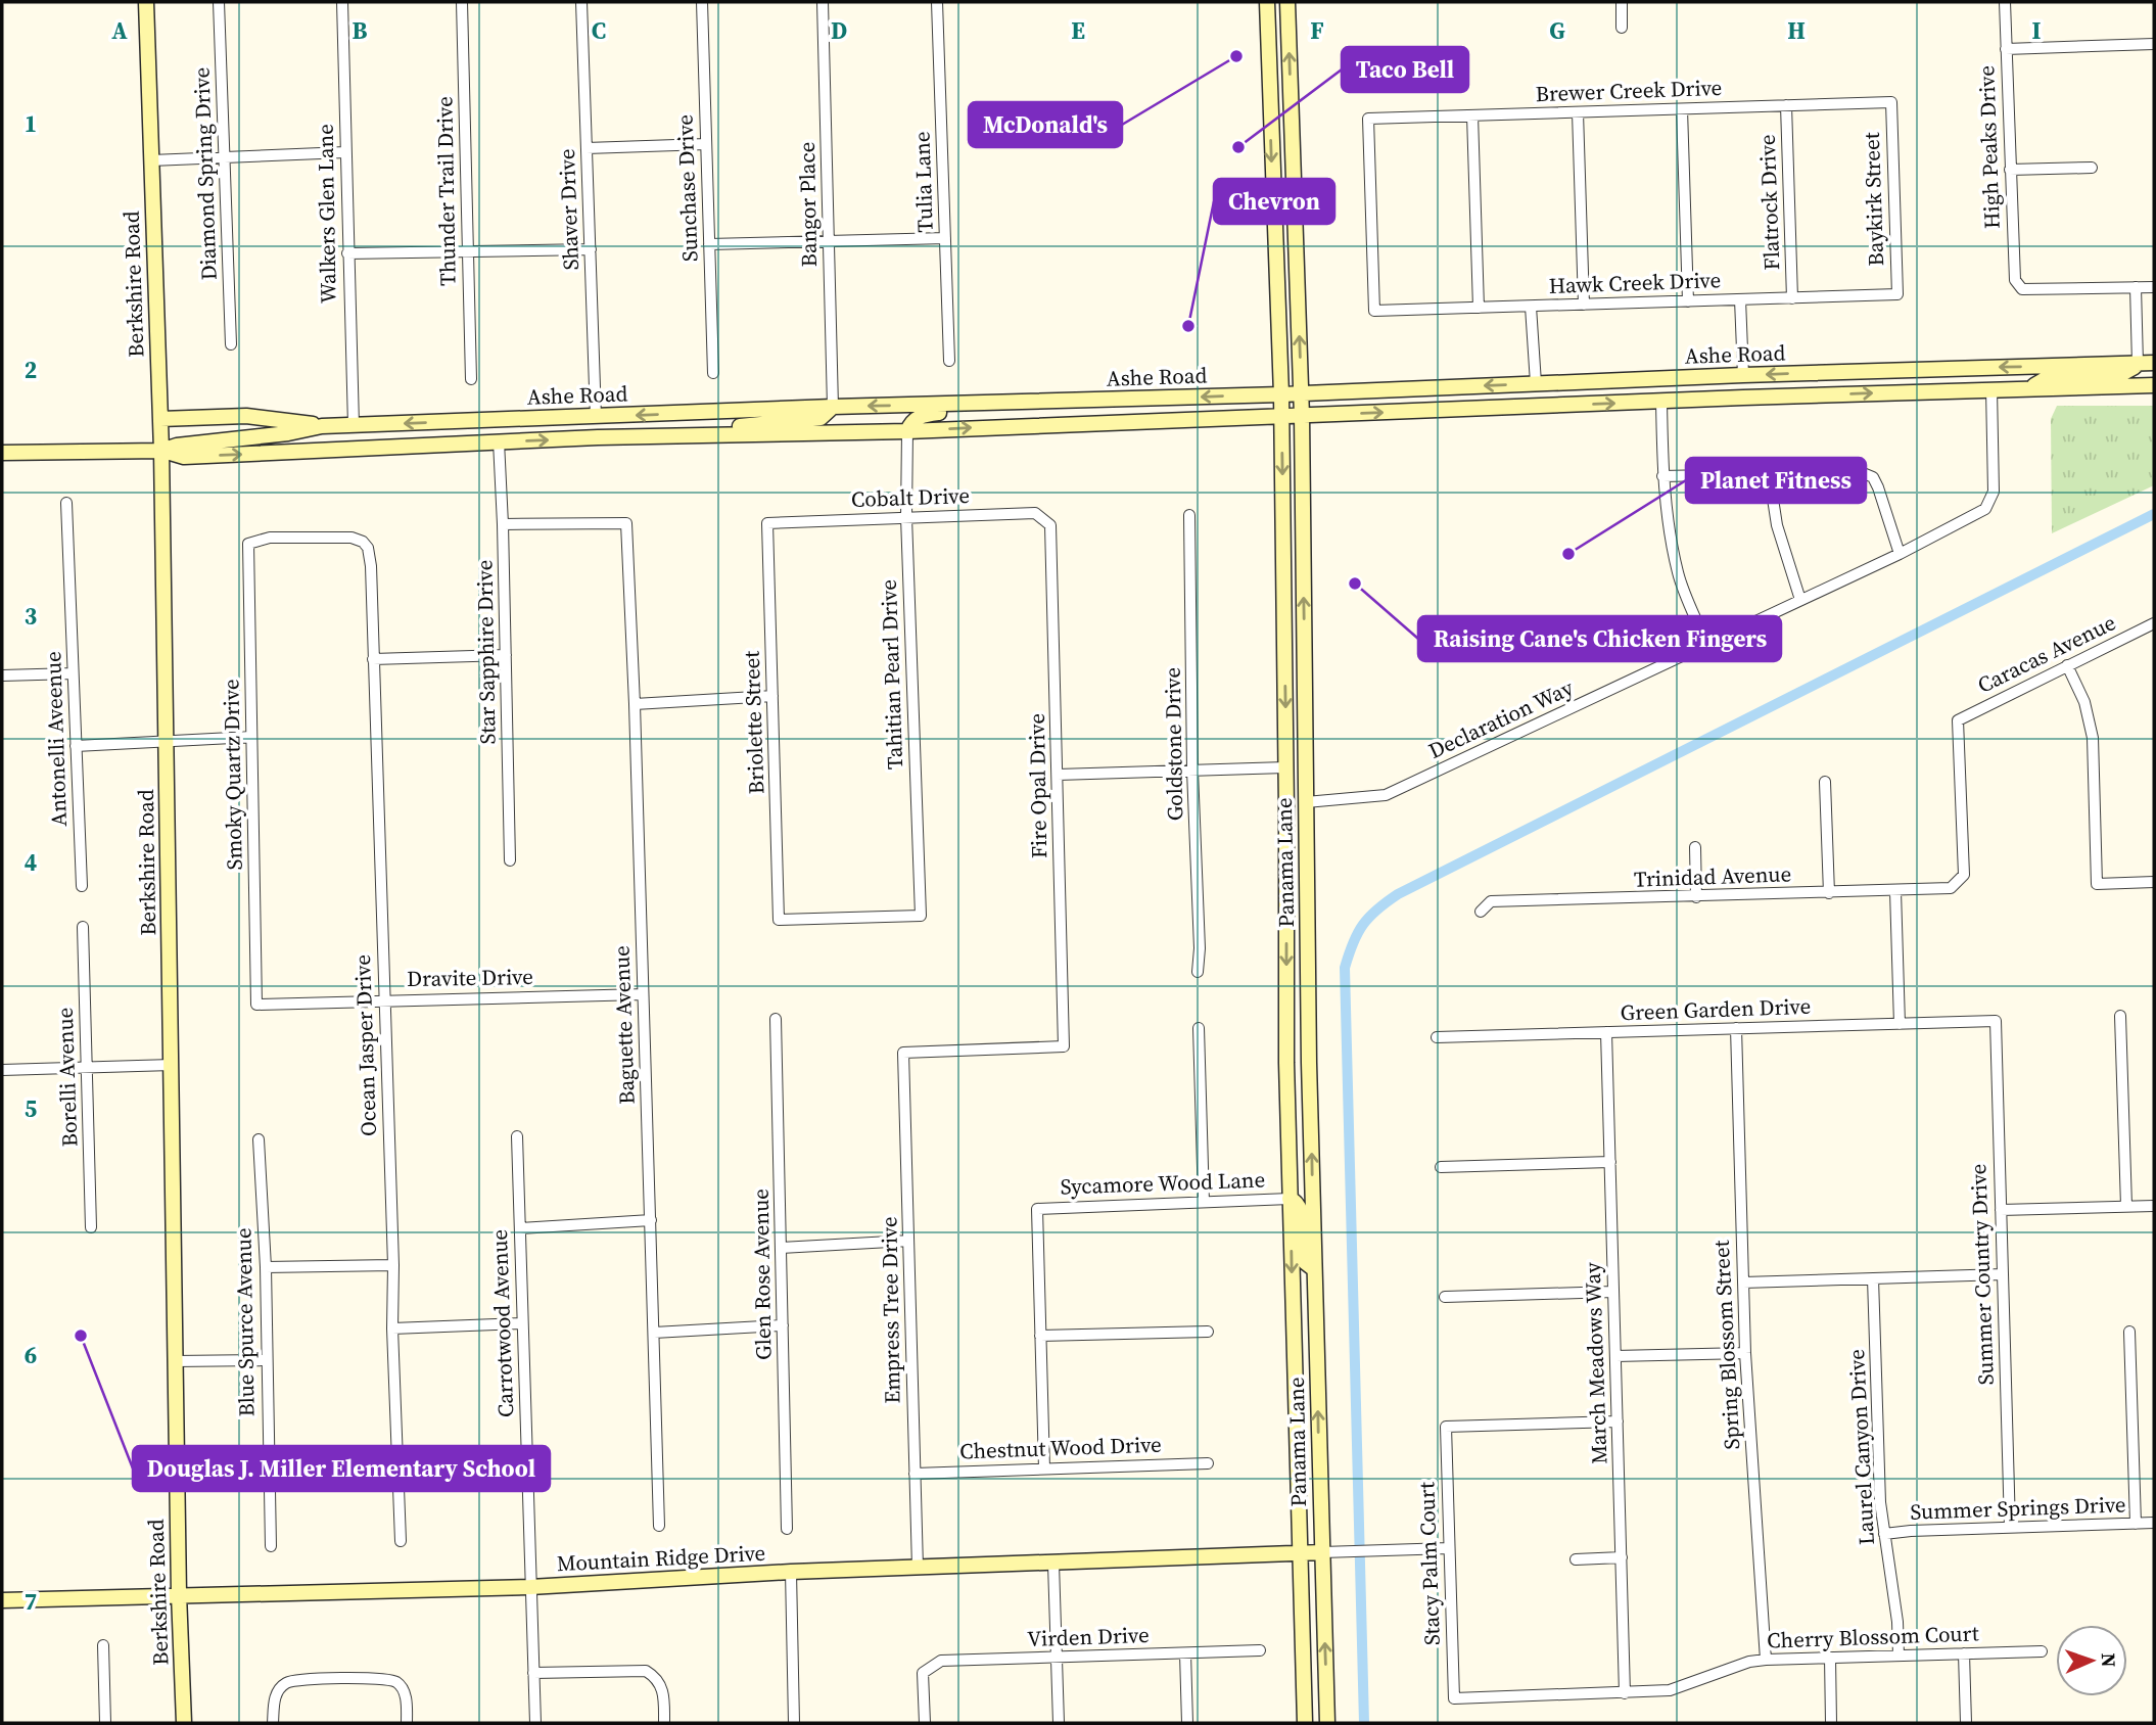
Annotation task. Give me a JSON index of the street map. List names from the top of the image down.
{
  "streets": {
    "main road": [
      "Berkshire Road",
      "Ashe Road",
      "Panama Lane",
      "Mountain Ridge Drive"
    ],
    "street": [
      "Brewer Creek Drive",
      "High Peaks Drive",
      "Diamond Spring Drive",
      "Tulia Lane",
      "Sunchase Drive",
      "Thunder Trail Drive",
      "Baykirk Street",
      "Flatrock Drive",
      "Bangor Place",
      "Shaver Drive",
      "Walkers Glen Lane",
      "Hawk Creek Drive",
      "Cobalt Drive",
      "Star Sapphire Drive",
      "Caracas Avenue",
      "Tahitian Pearl Drive",
      "Declaration Way",
      "Briolette Street",
      "Antonelli Aveenue",
      "Goldstone Drive",
      "Smoky Quartz Drive",
      "Fire Opal Drive",
      "Trinidad Avenue",
      "Dravite Drive",
      "Green Garden Drive",
      "Baguette Avenue",
      "Ocean Jasper Drive",
      "Borelli Avenue",
      "Sycamore Wood Lane",
      "Glen Rose Avenue",
      "Summer Country Drive",
      "Empress Tree Drive",
      "Blue Spurce Avenue",
      "Carrotwood Avenue",
      "Spring Blossom Street",
      "March Meadows Way",
      "Laurel Canyon Drive",
      "Chestnut Wood Drive",
      "Summer Springs Drive",
      "Stacy Palm Court",
      "Virden Drive",
      "Cherry Blossom Court"
    ]
  },
  "crossings": [
    ["Brewer Creek Drive", "Baykirk Street"],
    ["Brewer Creek Drive", "Flatrock Drive"],
    ["Brewer Creek Drive", "Hawk Creek Drive"],
    ["Baykirk Street", "Hawk Creek Drive"],
    ["Flatrock Drive", "Hawk Creek Drive"],
    ["Bangor Place", "Ashe Road"],
    ["Shaver Drive", "Ashe Road"],
    ["Walkers Glen Lane", "Ashe Road"],
    ["Berkshire Road", "Ashe Road"],
    ["Berkshire Road", "Mountain Ridge Drive"],
    ["Ashe Road", "Star Sapphire Drive"],
    ["Ashe Road", "Tahitian Pearl Drive"],
    ["Ashe Road", "Declaration Way"],
    ["Ashe Road", "Panama Lane"],
    ["Cobalt Drive", "Tahitian Pearl Drive"],
    ["Cobalt Drive", "Briolette Street"],
    ["Cobalt Drive", "Fire Opal Drive"],
    ["Star Sapphire Drive", "Baguette Avenue"],
    ["Caracas Avenue", "Trinidad Avenue"],
    ["Tahitian Pearl Drive", "Briolette Street"],
    ["Declaration Way", "Panama Lane"],
    ["Smoky Quartz Drive", "Dravite Drive"],
    ["Smoky Quartz Drive", "Ocean Jasper Drive"],
    ["Fire Opal Drive", "Empress Tree Drive"],
    ["Panama Lane", "Sycamore Wood Lane"],
    ["Panama Lane", "Mountain Ridge Drive"],
    ["Dravite Drive", "Baguette Avenue"],
    ["Dravite Drive", "Ocean Jasper Drive"],
    ["Green Garden Drive", "Summer Country Drive"],
    ["Green Garden Drive", "Spring Blossom Street"],
    ["Green Garden Drive", "March Meadows Way"],
    ["Summer Country Drive", "Summer Springs Drive"],
    ["Empress Tree Drive", "Chestnut Wood Drive"],
    ["Empress Tree Drive", "Mountain Ridge Drive"],
    ["Carrotwood Avenue", "Mountain Ridge Drive"],
    ["Spring Blossom Street", "Cherry Blossom Court"],
    ["March Meadows Way", "Stacy Palm Court"],
    ["March Meadows Way", "Cherry Blossom Court"],
    ["Laurel Canyon Drive", "Summer Springs Drive"],
    ["Laurel Canyon Drive", "Cherry Blossom Court"],
    ["Stacy Palm Court", "Cherry Blossom Court"]
  ],
  "places": [
    "McDonald's",
    "Taco Bell",
    "Chevron",
    "Planet Fitness",
    "Raising Cane's Chicken Fingers",
    "Douglas J. Miller Elementary School"
  ],
  "north": "right",
  "grid": {
    "columns": [
      "A",
      "B",
      "C",
      "D",
      "E",
      "F",
      "G",
      "H",
      "I"
    ],
    "rows": [
      "1",
      "2",
      "3",
      "4",
      "5",
      "6",
      "7"
    ]
  }
}
